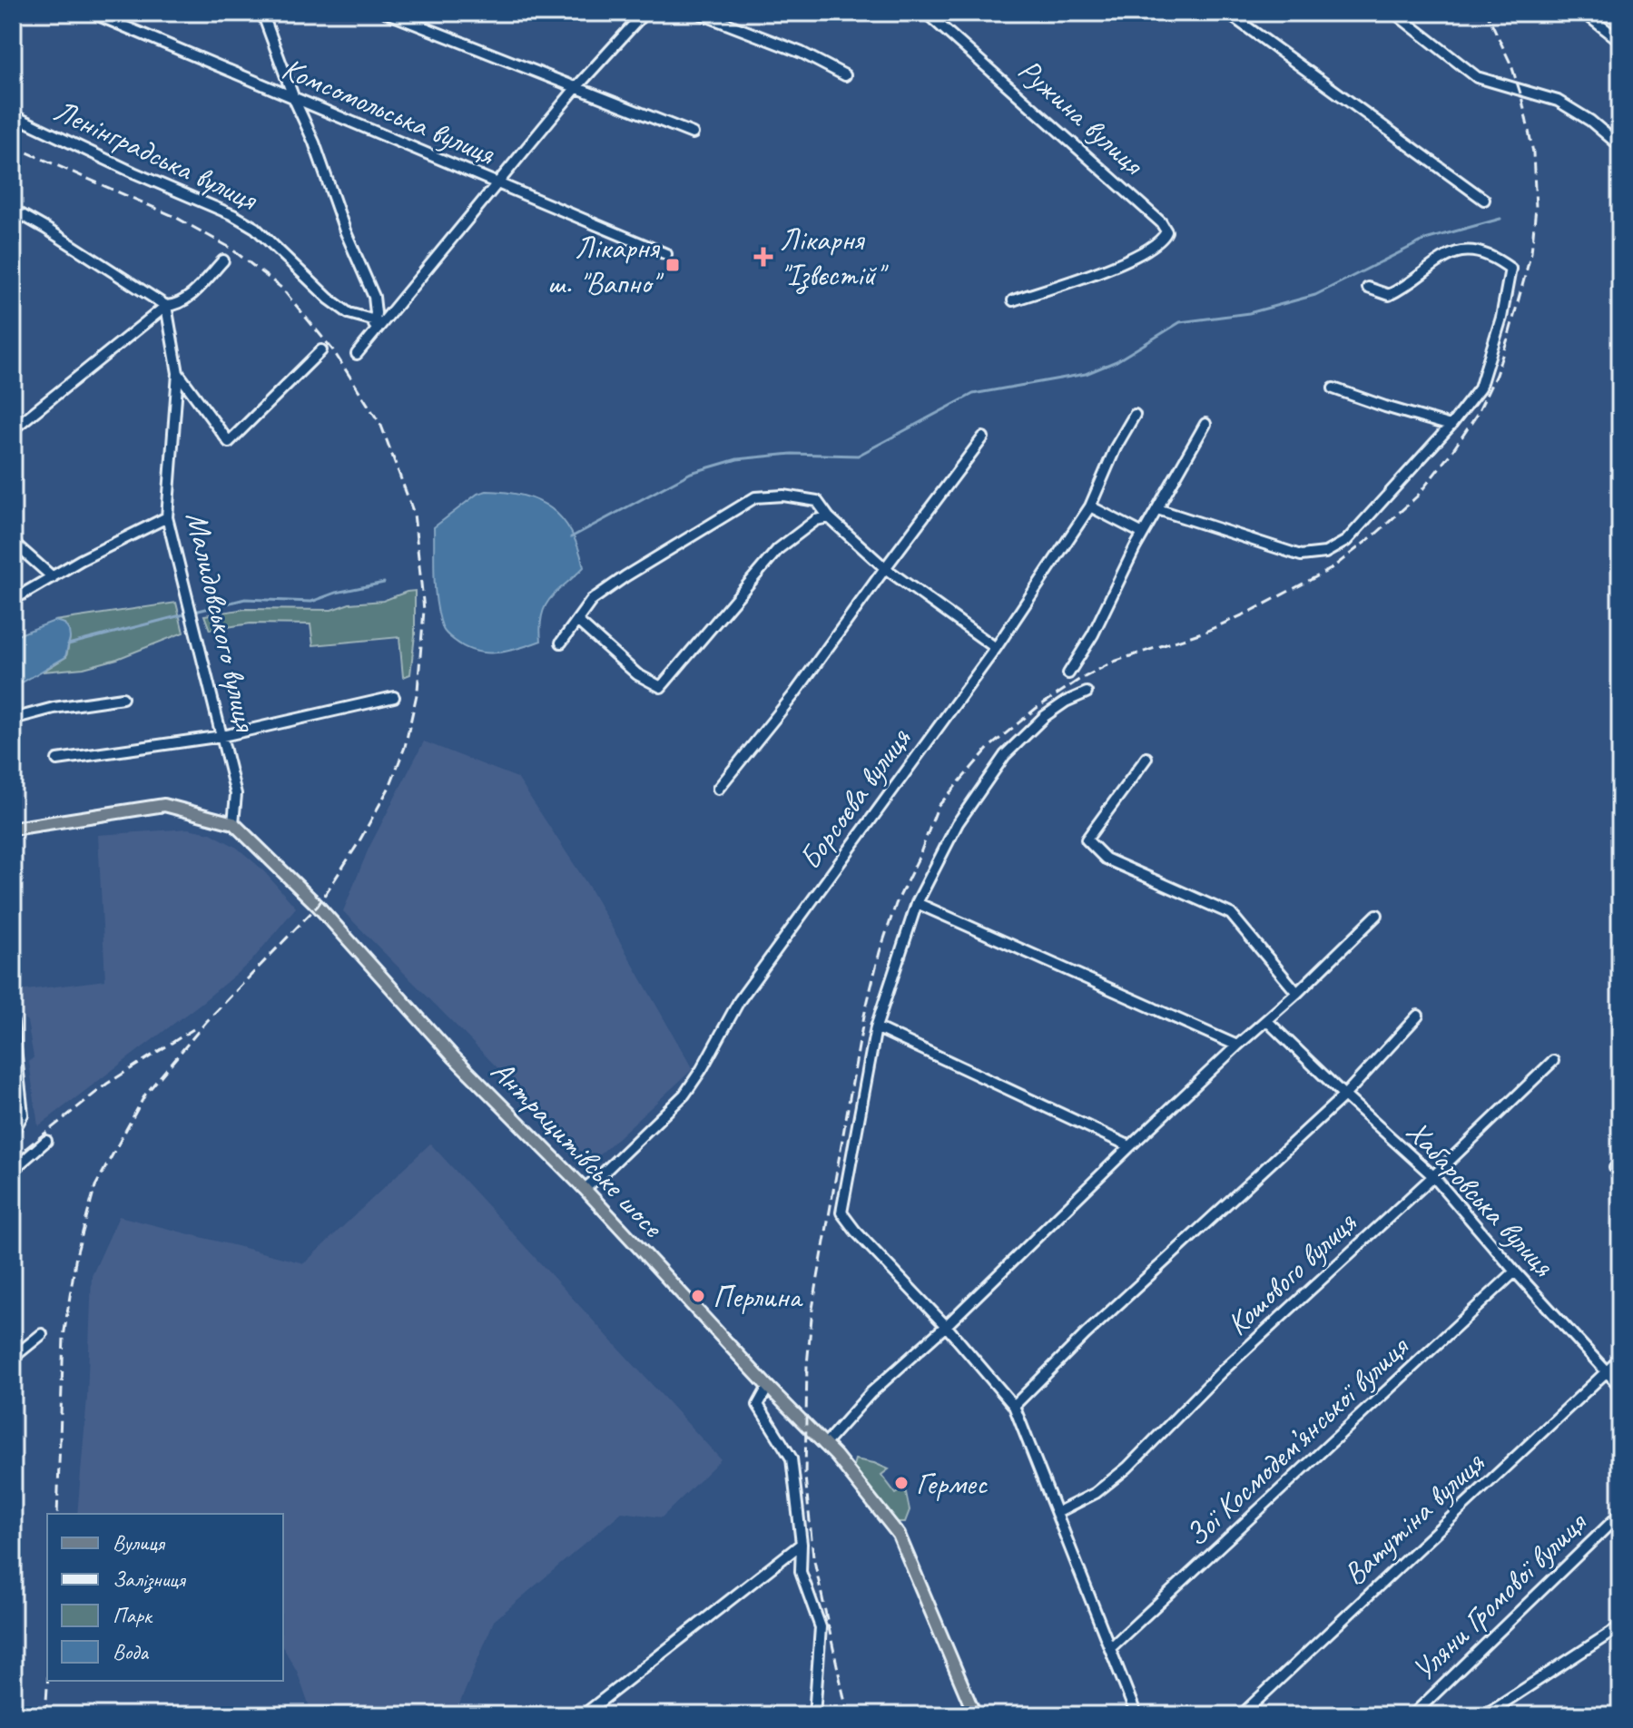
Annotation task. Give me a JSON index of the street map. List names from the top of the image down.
{
  "streets": {
    "main road": ["Антрацитівське шосе"],
    "street": [
      "Комсомольська вулиця",
      "Ружина вулиця",
      "Ленінградська вулиця",
      "Малидовського вулиця",
      "Борсоєва вулиця",
      "Хабаровська вулиця",
      "Кошового вулиця",
      "Зої Космодем’янської вулиця",
      "Ватутіна вулиця",
      "Уляни Громової вулиця"
    ]
  },
  "crossings": [
    ["Малидовського вулиця", "Антрацитівське шосе"],
    ["Борсоєва вулиця", "Антрацитівське шосе"],
    ["Хабаровська вулиця", "Кошового вулиця"],
    ["Хабаровська вулиця", "Зої Космодем’янської вулиця"],
    ["Хабаровська вулиця", "Ватутіна вулиця"]
  ],
  "places": {
    "health": ["Лікарня \"Ізвєстій\""],
    "transit": ["Лікарня ш. \"Вапно\""],
    "other": ["Перлина", "Гермес"]
  },
  "legend": [
    "Вулиця",
    "Залізниця",
    "Парк",
    "Вода"
  ]
}
